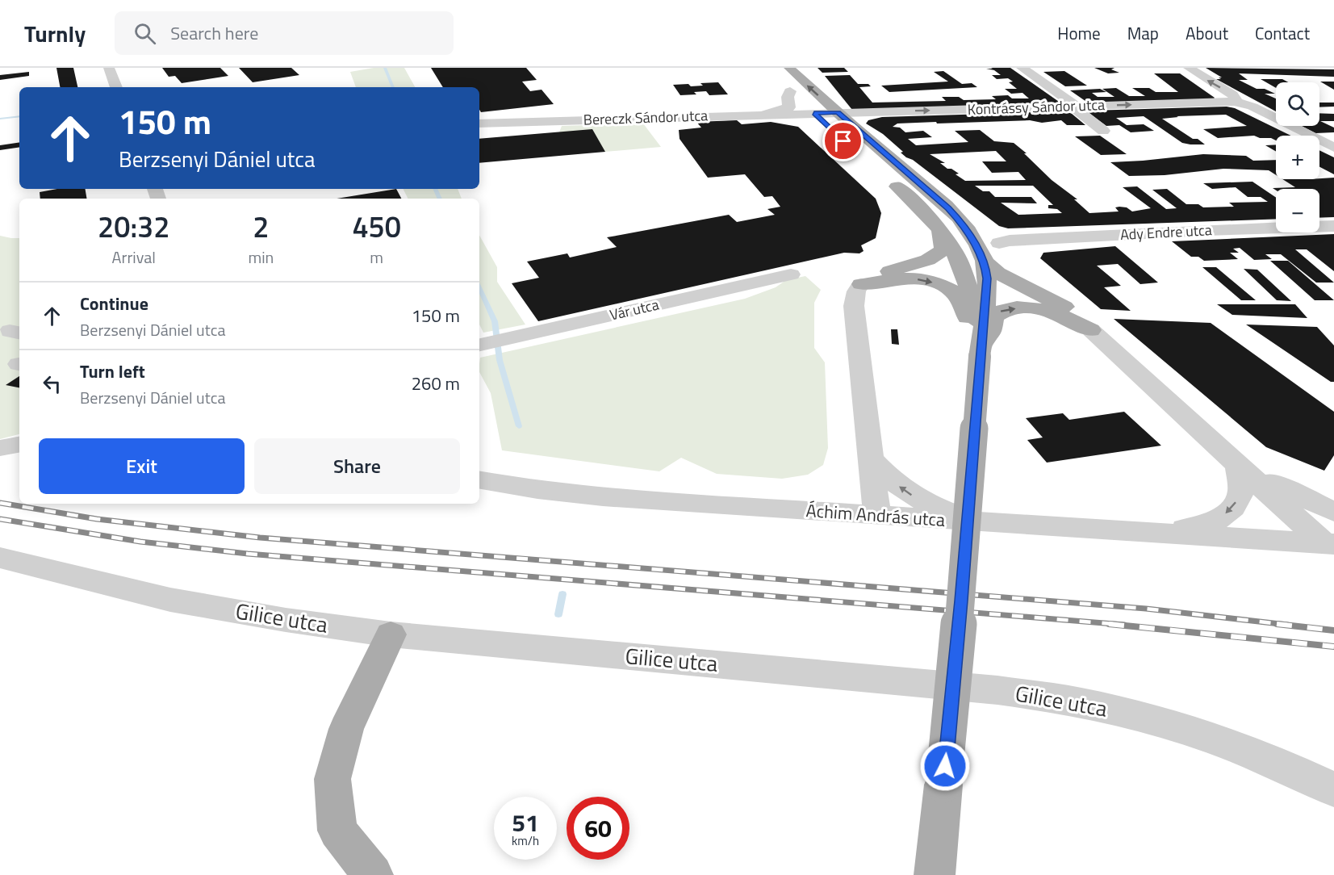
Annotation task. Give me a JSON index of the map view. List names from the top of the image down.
{
  "streets": {
    "street": [
      "Kontrássy Sándor utca",
      "Bereczk Sándor utca",
      "Ady Endre utca",
      "Vár utca",
      "Áchim András utca",
      "Gilice utca"
    ]
  },
  "crossings": [
    ["Kontrássy Sándor utca", "Bereczk Sándor utca"]
  ],
  "one_way": ["Kontrássy Sándor utca"],
  "page": {
    "header": "Turnly",
    "search": "Search here",
    "nav": [
      "Home",
      "Map",
      "About",
      "Contact"
    ],
    "map_buttons": ["+", "−"],
    "turn": ["150 m", "Berzsenyi Dániel utca"],
    "eta": [
      "20:32",
      "Arrival",
      "2",
      "min",
      "450",
      "m"
    ],
    "list": [
      {
        "name": "Continue",
        "note": "Berzsenyi Dániel utca",
        "value": "150 m"
      },
      {
        "name": "Turn left",
        "note": "Berzsenyi Dániel utca",
        "value": "260 m"
      }
    ],
    "buttons": ["Exit", "Share"],
    "speed": "51 km/h",
    "limit": "60"
  }
}
